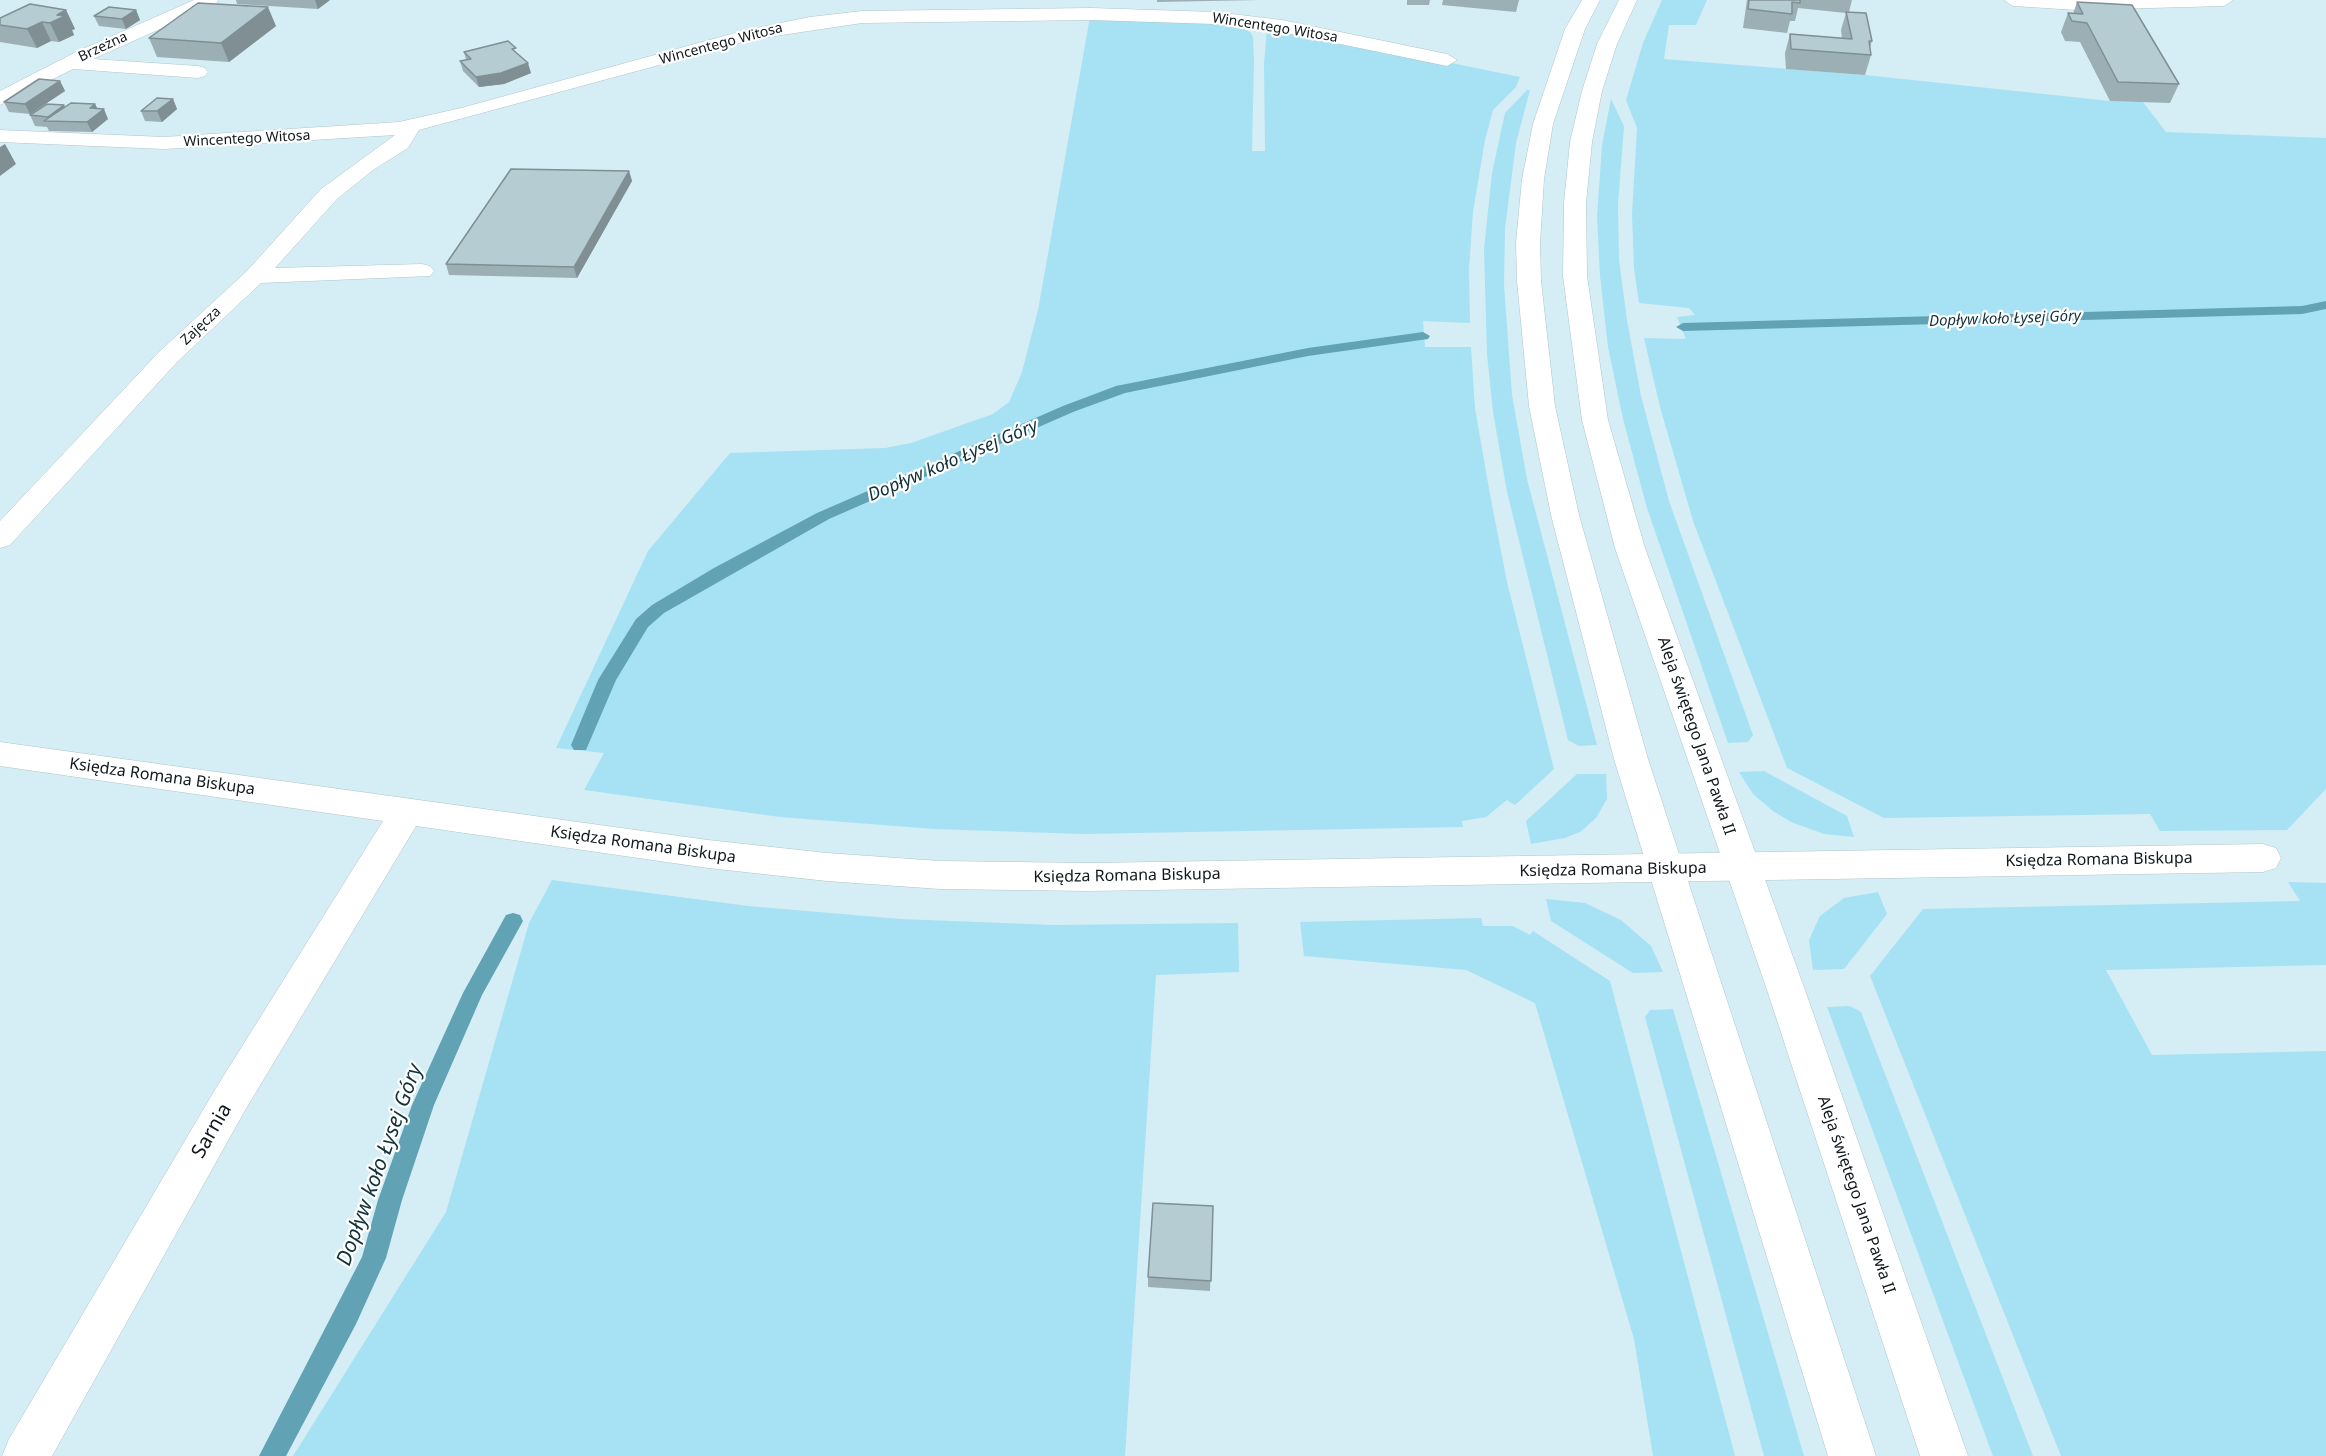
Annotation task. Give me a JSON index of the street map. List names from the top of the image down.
{
  "streets": {
    "street": [
      "Wincentego Witosa",
      "Brzeżna",
      "Zajęcza",
      "Aleja świętego Jana Pawła II",
      "Księdza Romana Biskupa",
      "Sarnia"
    ]
  },
  "crossings": [
    ["Wincentego Witosa", "Zajęcza"],
    ["Aleja świętego Jana Pawła II", "Księdza Romana Biskupa"],
    ["Księdza Romana Biskupa", "Sarnia"]
  ],
  "water": ["Dopływ koło Łysej Góry"]
}
